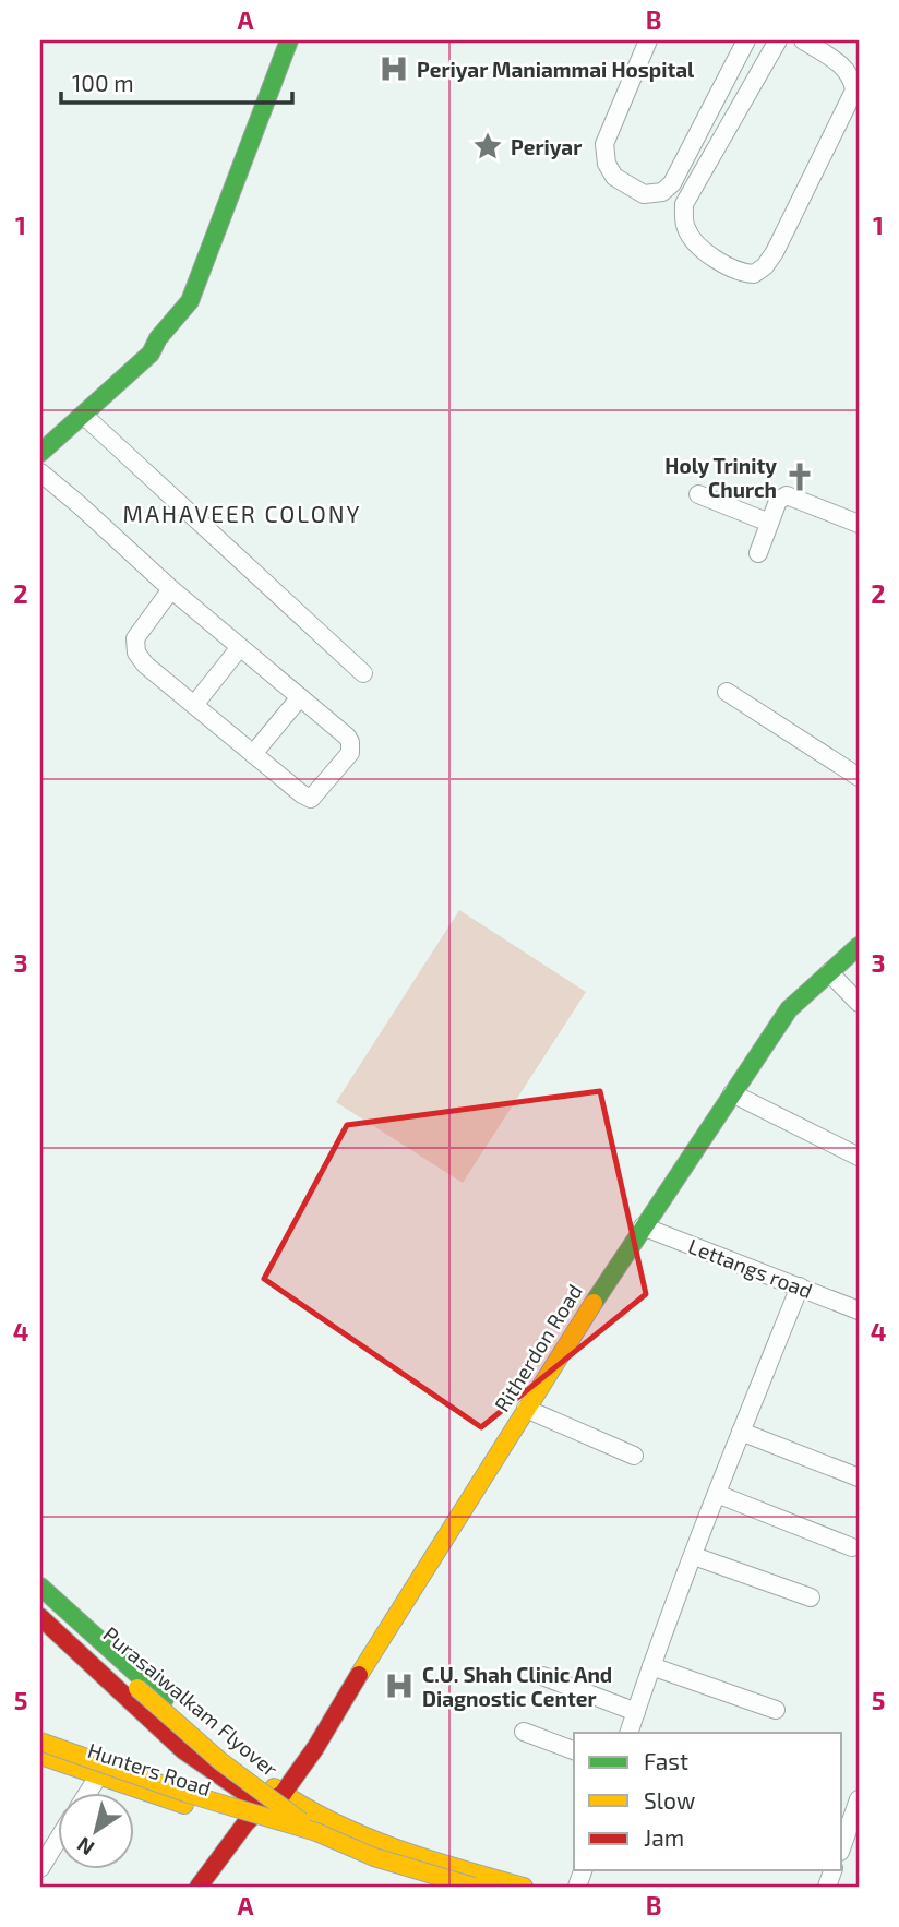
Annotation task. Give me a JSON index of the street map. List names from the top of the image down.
{
  "streets": {
    "street": [
      "Lettangs road",
      "Ritherdon Road",
      "Purasaiwalkam Flyover",
      "Hunters Road"
    ]
  },
  "crossings": [
    ["Lettangs road", "Ritherdon Road"]
  ],
  "districts": ["MAHAVEER COLONY"],
  "places": {
    "hospital": ["Periyar Maniammai Hospital", "C.U. Shah Clinic And Diagnostic Center"],
    "place": ["Periyar"],
    "church": ["Holy Trinity Church"]
  },
  "legend": ["Fast", "Slow", "Jam"],
  "scale_bar": "100 m",
  "north": "bottom left",
  "grid": {
    "columns": ["A", "B"],
    "rows": [
      "1",
      "2",
      "3",
      "4",
      "5"
    ]
  }
}
